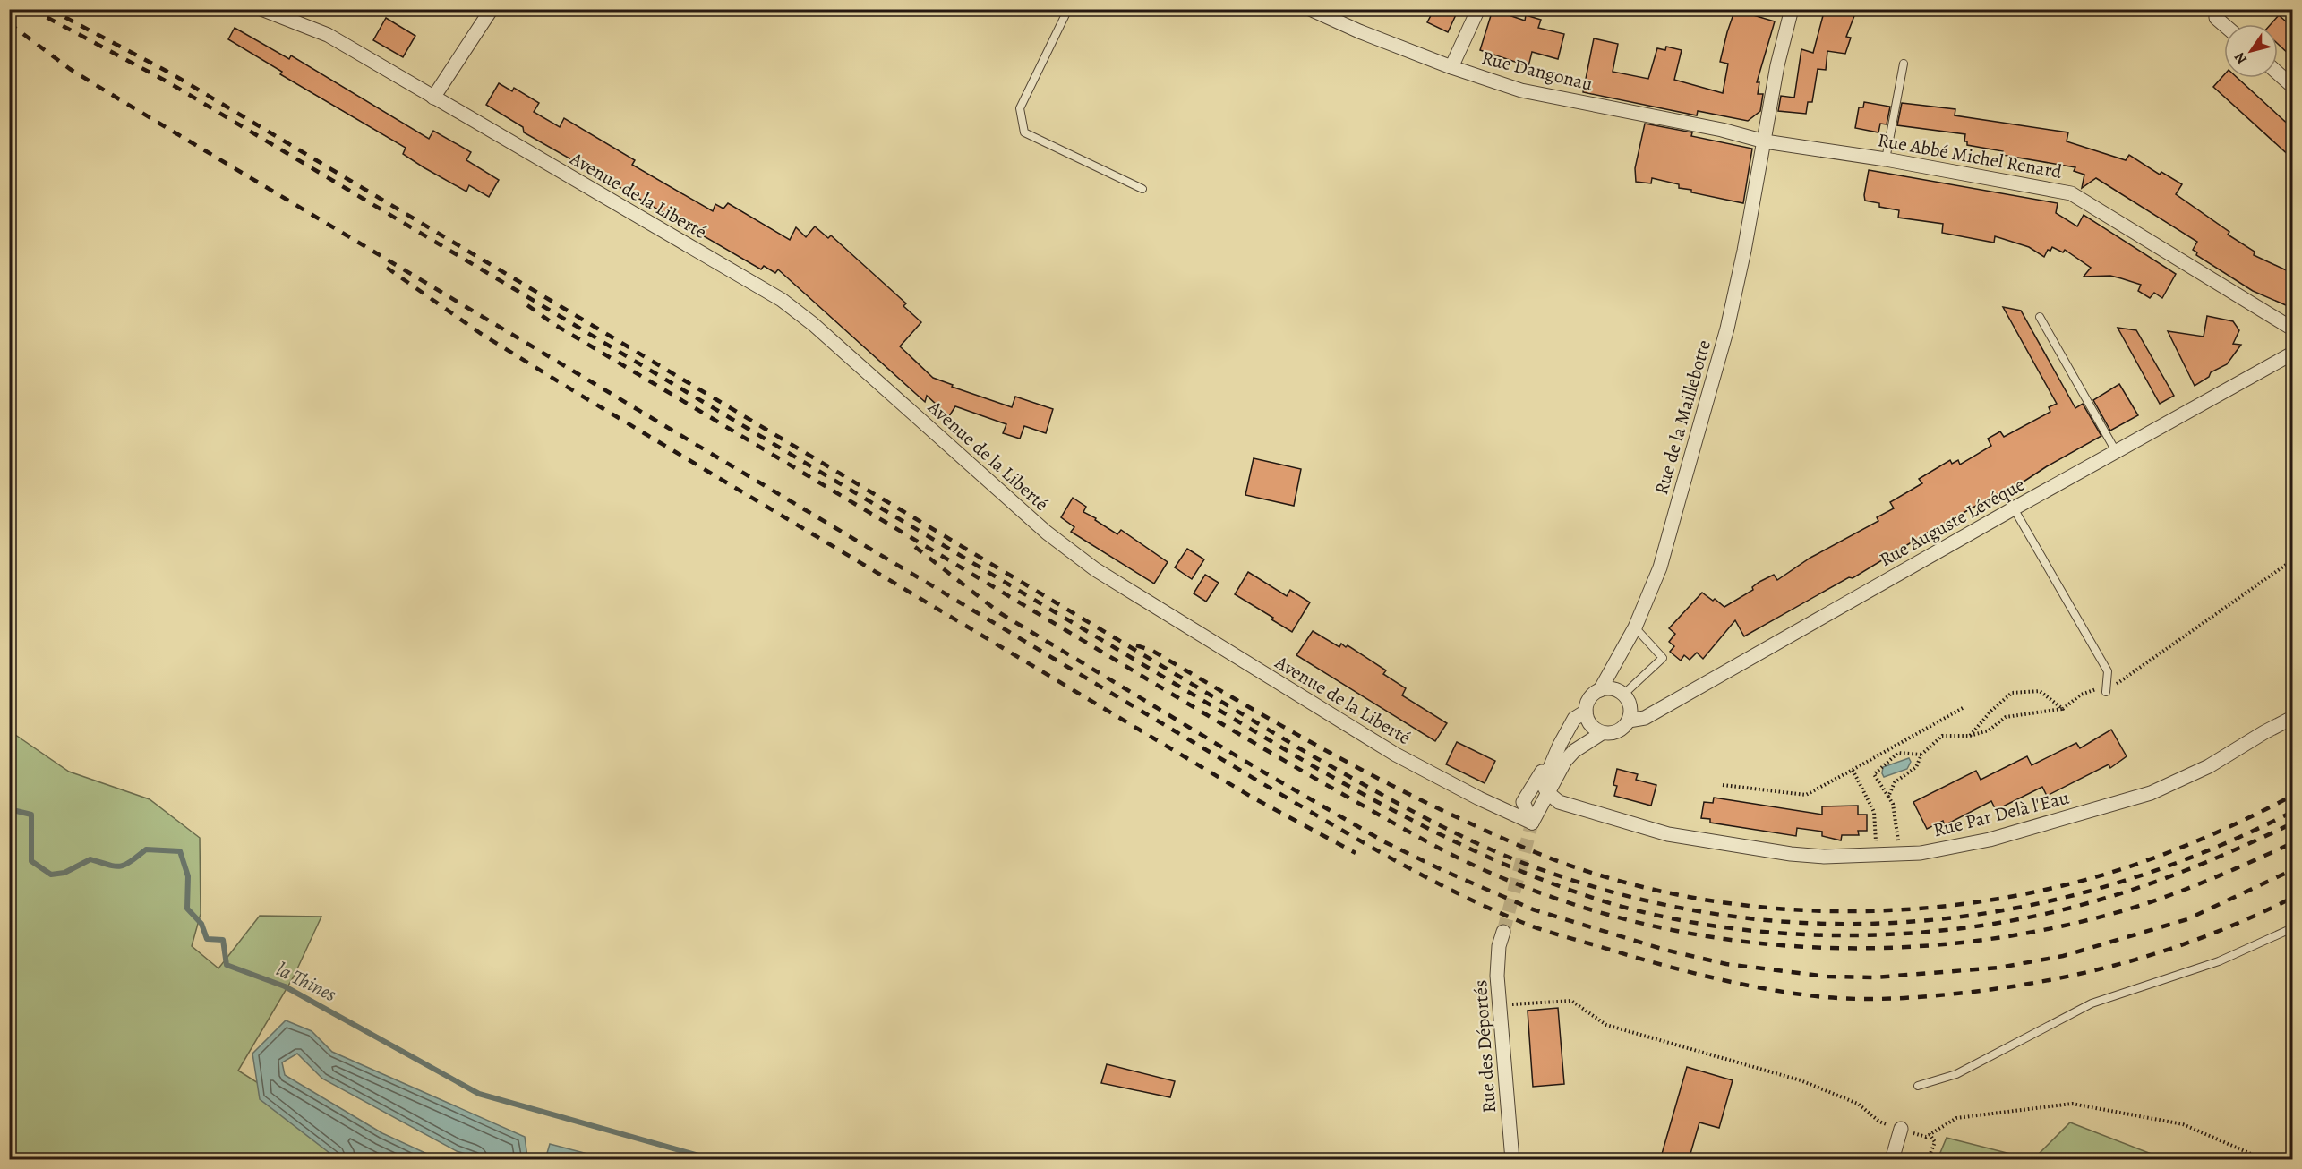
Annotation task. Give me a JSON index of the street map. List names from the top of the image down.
{
  "streets": {
    "street": [
      "Rue Dangonau",
      "Rue Abbé Michel Renard",
      "Avenue de la Liberté",
      "Rue de la Maillebotte",
      "Rue Auguste Lévéque",
      "Rue Par Delà l'Eau",
      "Rue des Déportés"
    ]
  },
  "crossings": [
    ["Rue Dangonau", "Rue Abbé Michel Renard"],
    ["Rue Dangonau", "Rue de la Maillebotte"],
    ["Rue Abbé Michel Renard", "Rue de la Maillebotte"],
    ["Rue de la Maillebotte", "Rue Auguste Lévéque"]
  ],
  "water": ["la Thines"],
  "north": "bottom left"
}
